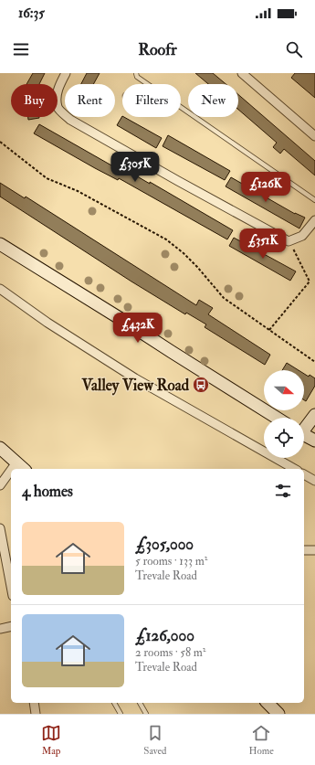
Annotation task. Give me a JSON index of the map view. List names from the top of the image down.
{
  "places": {
    "bus stop": ["Valley View Road"]
  },
  "north": "right",
  "page": {
    "status": "16:35",
    "header": "Roofr",
    "chip": [
      "Buy",
      "Rent",
      "Filters",
      "New"
    ],
    "price": [
      "£305K",
      "£126K",
      "£351K",
      "£432K"
    ],
    "heading": "4 homes",
    "list": [
      {
        "name": "£305,000",
        "note": "5 rooms · 133 m² · Trevale Road"
      },
      {
        "name": "£126,000",
        "note": "2 rooms · 58 m² · Trevale Road"
      }
    ],
    "tabs": ["Map", "Saved", "Home"]
  }
}
